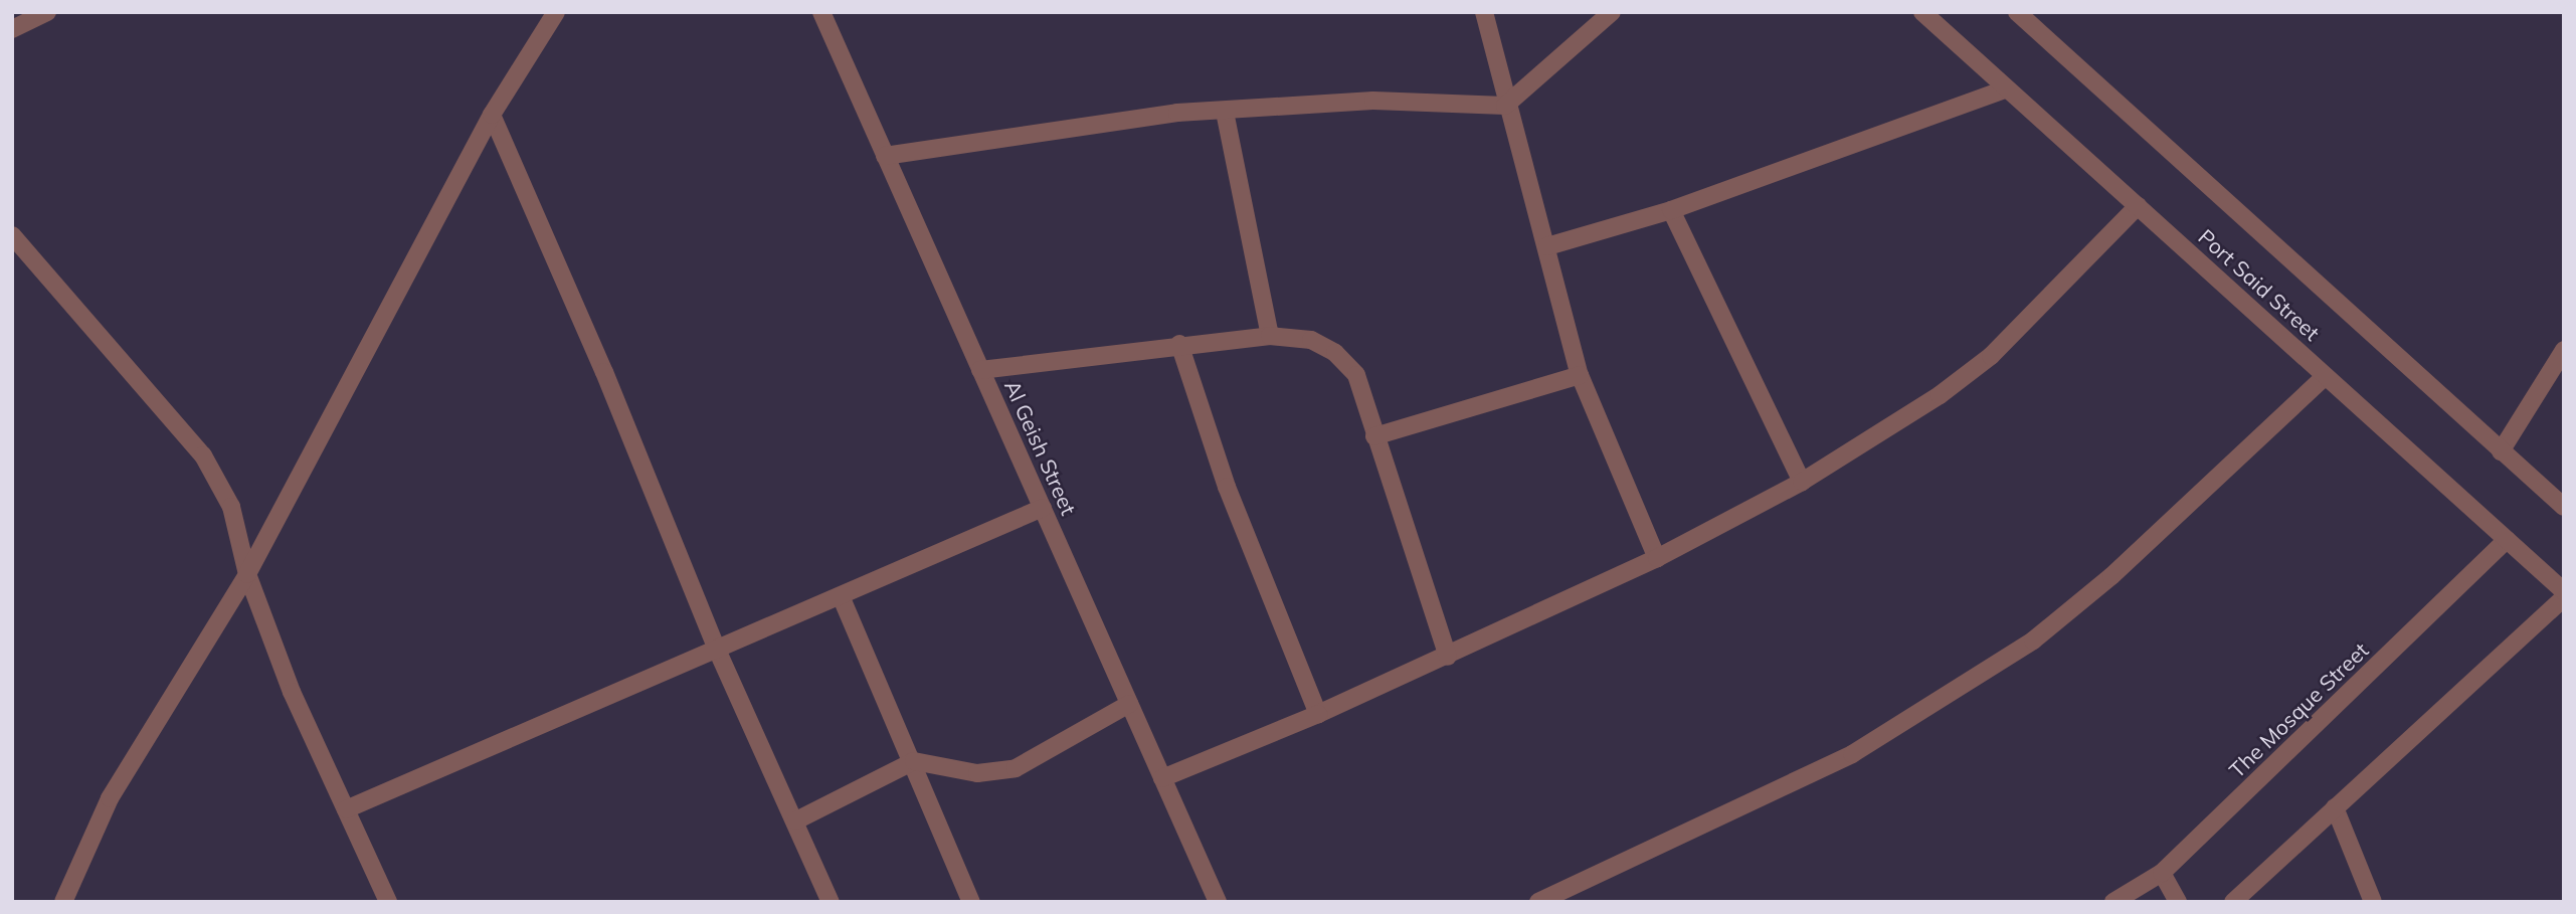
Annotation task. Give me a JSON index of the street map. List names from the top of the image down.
{
  "streets": {
    "street": ["Port Said Street", "Al Geish Street", "The Mosque Street"]
  },
  "crossings": [
    ["Port Said Street", "The Mosque Street"]
  ]
}
